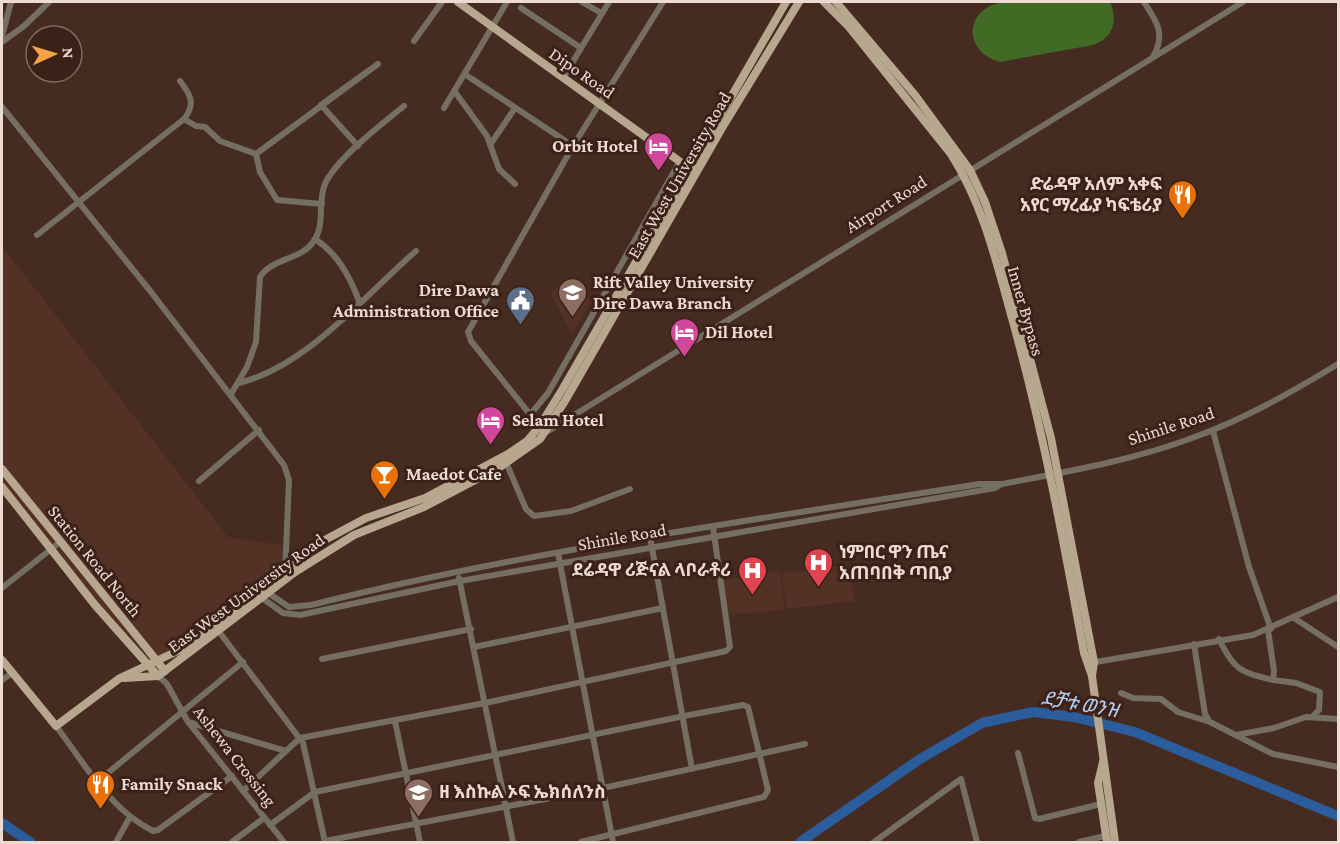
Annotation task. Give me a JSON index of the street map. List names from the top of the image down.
{
  "streets": {
    "main road": [
      "Dipo Road",
      "East West University Road",
      "Inner Bypass",
      "Station Road North"
    ],
    "street": ["Airport Road", "Shinile Road", "Ashewa Crossing"]
  },
  "crossings": [
    ["Dipo Road", "East West University Road"],
    ["East West University Road", "Airport Road"],
    ["East West University Road", "Shinile Road"],
    ["East West University Road", "Station Road North"],
    ["East West University Road", "Ashewa Crossing"],
    ["Airport Road", "Inner Bypass"],
    ["Inner Bypass", "Shinile Road"],
    ["Station Road North", "Ashewa Crossing"]
  ],
  "water": ["ደቻቱ ወንዝ"],
  "places": {
    "hotel": ["Orbit Hotel", "Dil Hotel", "Selam Hotel"],
    "restaurant": ["ድሬዳዋ አለም አቀፍ አየር ማረፊያ ካፍቴሪያ", "Family Snack"],
    "school or university": ["Rift Valley University Dire Dawa Branch", "ዘ እስኩል ኦፍ ኤክሰለንስ"],
    "public building": ["Dire Dawa Administration Office"],
    "bar": ["Maedot Cafe"],
    "hospital": ["ነምበር ዋን ጤና አጠባበቅ ጣቢያ", "ደሬዳዋ ሪጅናል ላቦራቶሪ"]
  },
  "north": "right"
}
